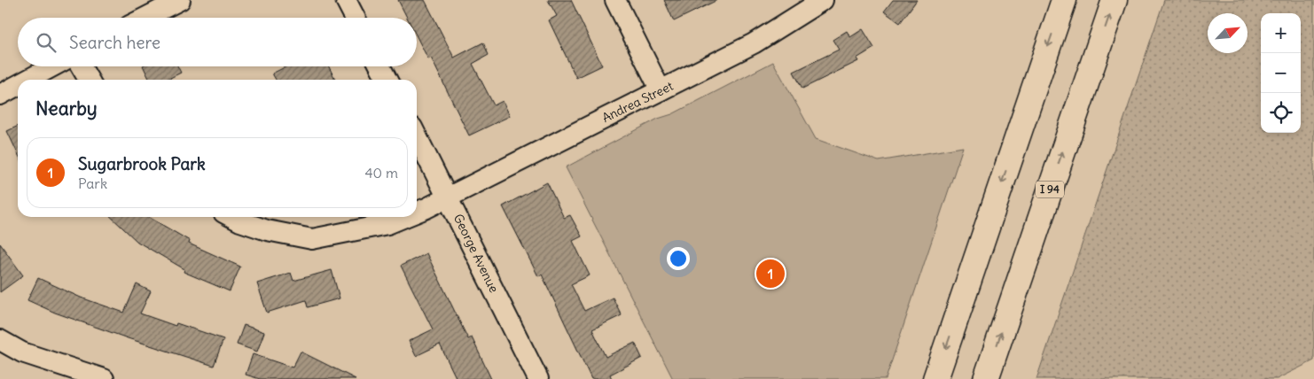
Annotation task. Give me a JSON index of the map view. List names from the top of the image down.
{
  "streets": {
    "highway": ["I 94"],
    "street": ["Andrea Street", "George Avenue"]
  },
  "crossings": [
    ["Andrea Street", "George Avenue"]
  ],
  "north": "top right",
  "page": {
    "map_buttons": ["+", "−"],
    "search": "Search here",
    "heading": "Nearby",
    "list": [
      {
        "mark": "1",
        "name": "Sugarbrook Park",
        "note": "Park",
        "value": "40 m"
      }
    ],
    "pins": "1"
  }
}
